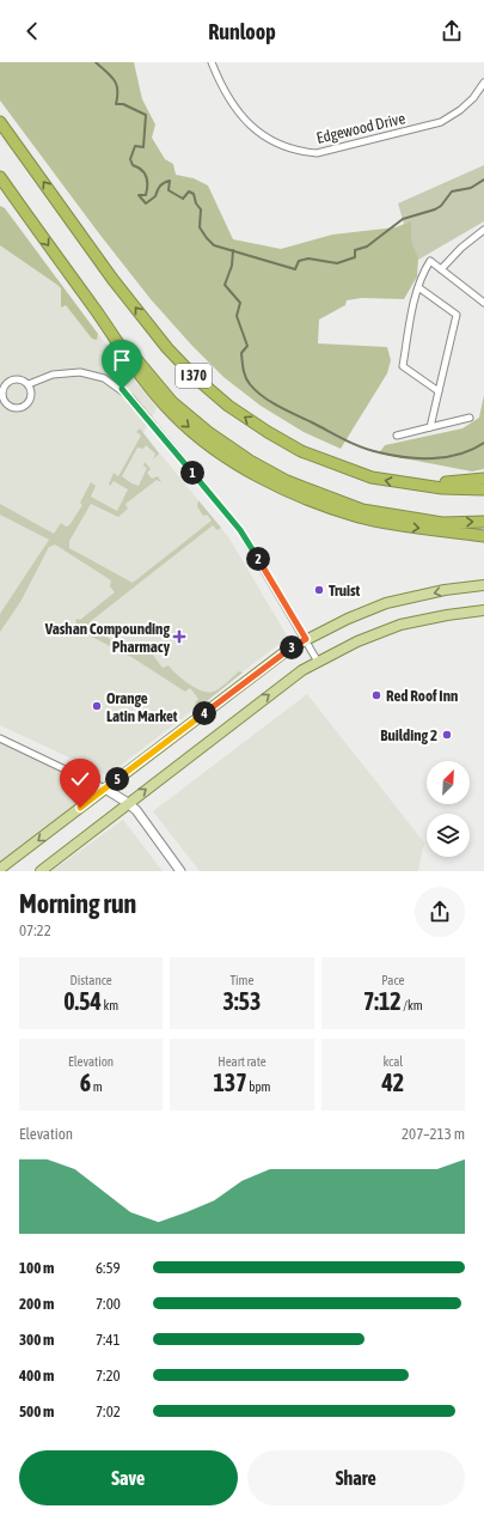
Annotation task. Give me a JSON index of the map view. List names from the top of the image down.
{
  "streets": {
    "highway": ["I 370"],
    "street": ["Edgewood Drive"]
  },
  "places": {
    "other": [
      "Truist",
      "Red Roof Inn",
      "Orange Latin Market",
      "Building 2"
    ],
    "health": ["Vashan Compounding Pharmacy"]
  },
  "north": "top right",
  "page": {
    "header": "Runloop",
    "pins": [
      "1",
      "2",
      "3",
      "4",
      "5"
    ],
    "heading": ["Morning run", "07:22"],
    "stats": [
      ["Distance", "0.54 km"],
      ["Time", "3:53"],
      ["Pace", "7:12 /km"],
      ["Elevation", "6 m"],
      ["Heart rate", "137 bpm"],
      ["kcal", "42"]
    ],
    "chart": ["Elevation", "207–213 m"],
    "list": [
      {
        "name": "100 m",
        "note": "6:59"
      },
      {
        "name": "200 m",
        "note": "7:00"
      },
      {
        "name": "300 m",
        "note": "7:41"
      },
      {
        "name": "400 m",
        "note": "7:20"
      },
      {
        "name": "500 m",
        "note": "7:02"
      }
    ],
    "buttons": ["Save", "Share"]
  }
}
